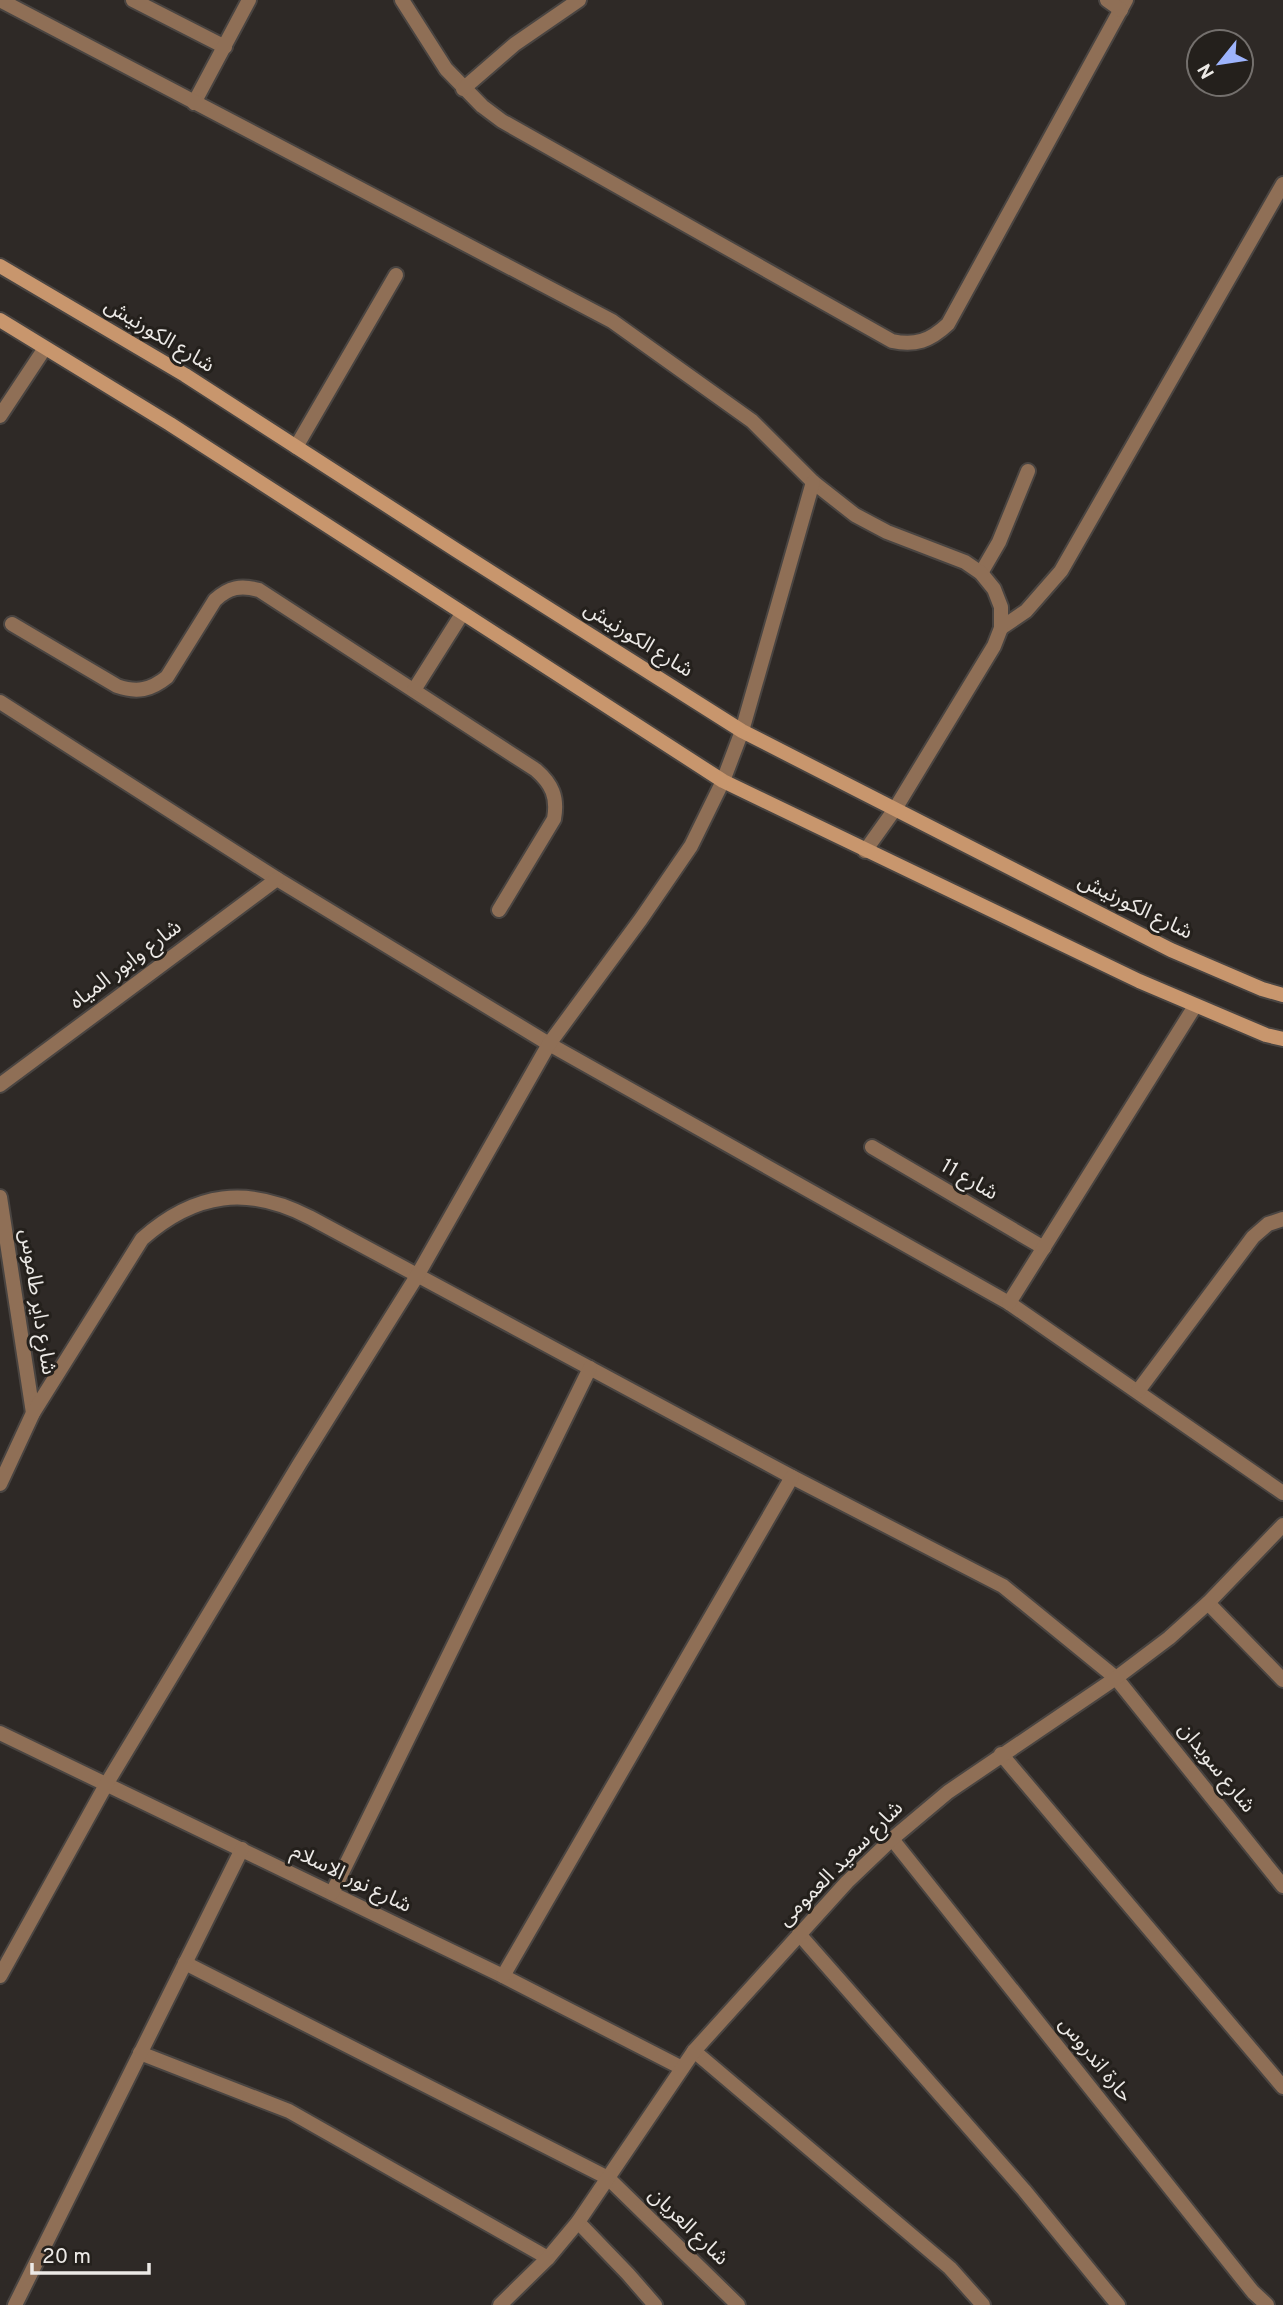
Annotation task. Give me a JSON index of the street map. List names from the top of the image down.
{
  "streets": {
    "main road": ["شارع الكورنيش"],
    "street": [
      "شارع وابور المياه",
      "شارع 11",
      "شارع داير طاموس",
      "شارع سويدان",
      "شارع سعيد العمومى",
      "شارع نور الاسلام",
      "حارة اندروس",
      "شارع العريان"
    ]
  },
  "crossings": [
    ["شارع داير طاموس", "شارع سويدان"],
    ["شارع سويدان", "شارع سعيد العمومى"],
    ["شارع سعيد العمومى", "شارع نور الاسلام"],
    ["شارع سعيد العمومى", "حارة اندروس"],
    ["شارع سعيد العمومى", "شارع العريان"]
  ],
  "scale_bar": "20 m",
  "north": "bottom left"
}
